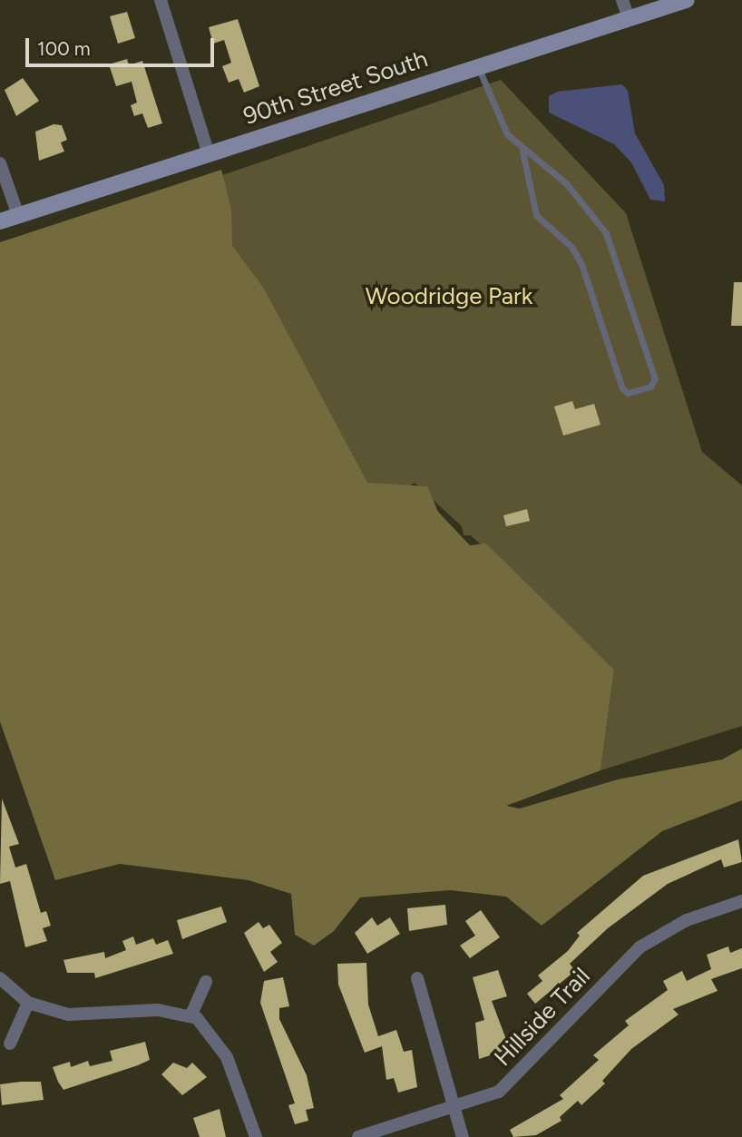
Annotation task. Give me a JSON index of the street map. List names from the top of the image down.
{
  "streets": {
    "street": ["90th Street South", "Hillside Trail"]
  },
  "parks": ["Woodridge Park"],
  "scale_bar": "100 m"
}
